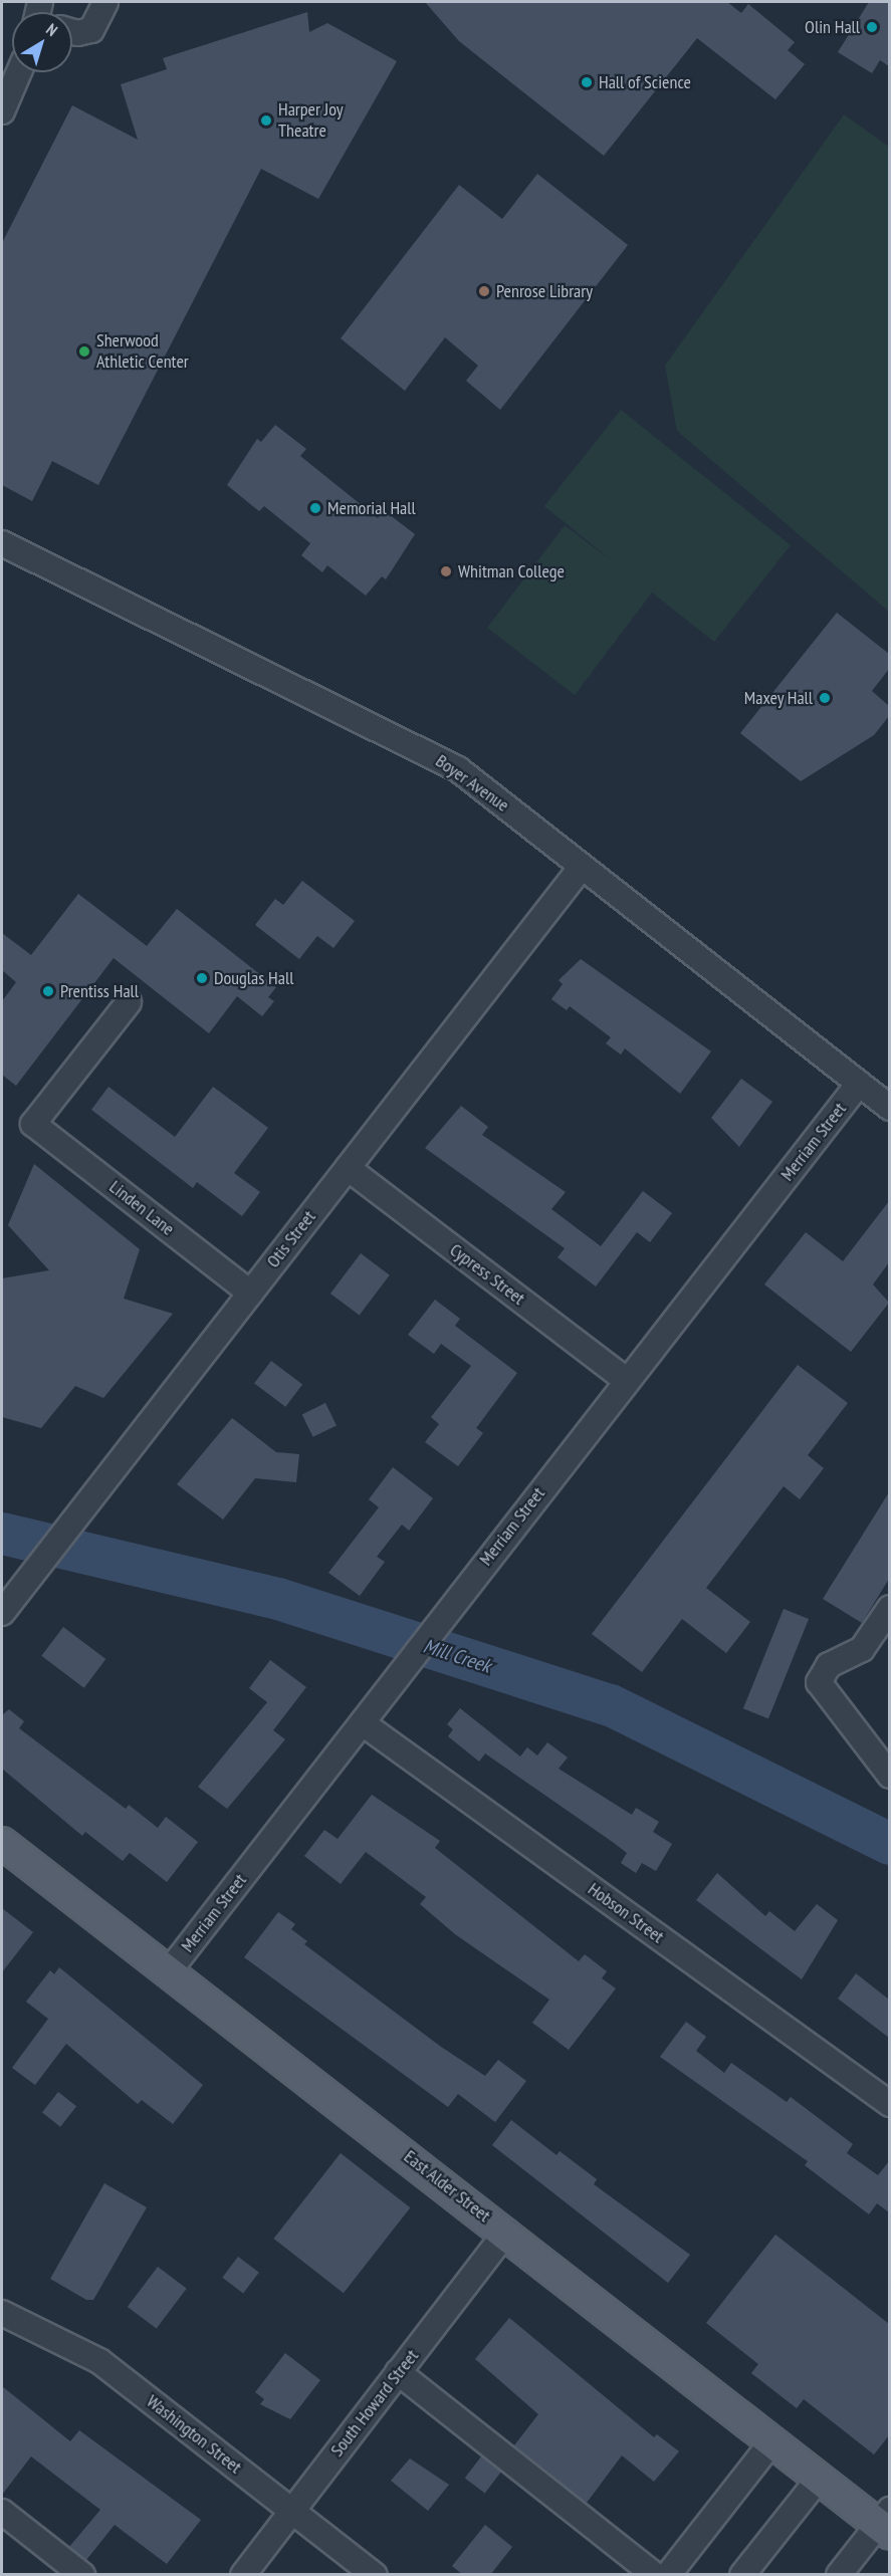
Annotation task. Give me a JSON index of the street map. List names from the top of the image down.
{
  "streets": {
    "main road": ["East Alder Street"],
    "street": [
      "Boyer Avenue",
      "Merriam Street",
      "Linden Lane",
      "Otis Street",
      "Cypress Street",
      "Hobson Street",
      "South Howard Street",
      "Washington Street"
    ]
  },
  "crossings": [
    ["Boyer Avenue", "Merriam Street"],
    ["Boyer Avenue", "Otis Street"],
    ["Merriam Street", "Cypress Street"],
    ["Merriam Street", "Hobson Street"],
    ["Merriam Street", "East Alder Street"],
    ["Linden Lane", "Otis Street"],
    ["Otis Street", "Cypress Street"],
    ["East Alder Street", "South Howard Street"],
    ["South Howard Street", "Washington Street"]
  ],
  "water": ["Mill Creek"],
  "places": [
    "Olin Hall",
    "Hall of Science",
    "Harper Joy Theatre",
    "Penrose Library",
    "Sherwood Athletic Center",
    "Memorial Hall",
    "Whitman College",
    "Maxey Hall",
    "Douglas Hall",
    "Prentiss Hall"
  ],
  "north": "top right"
}
